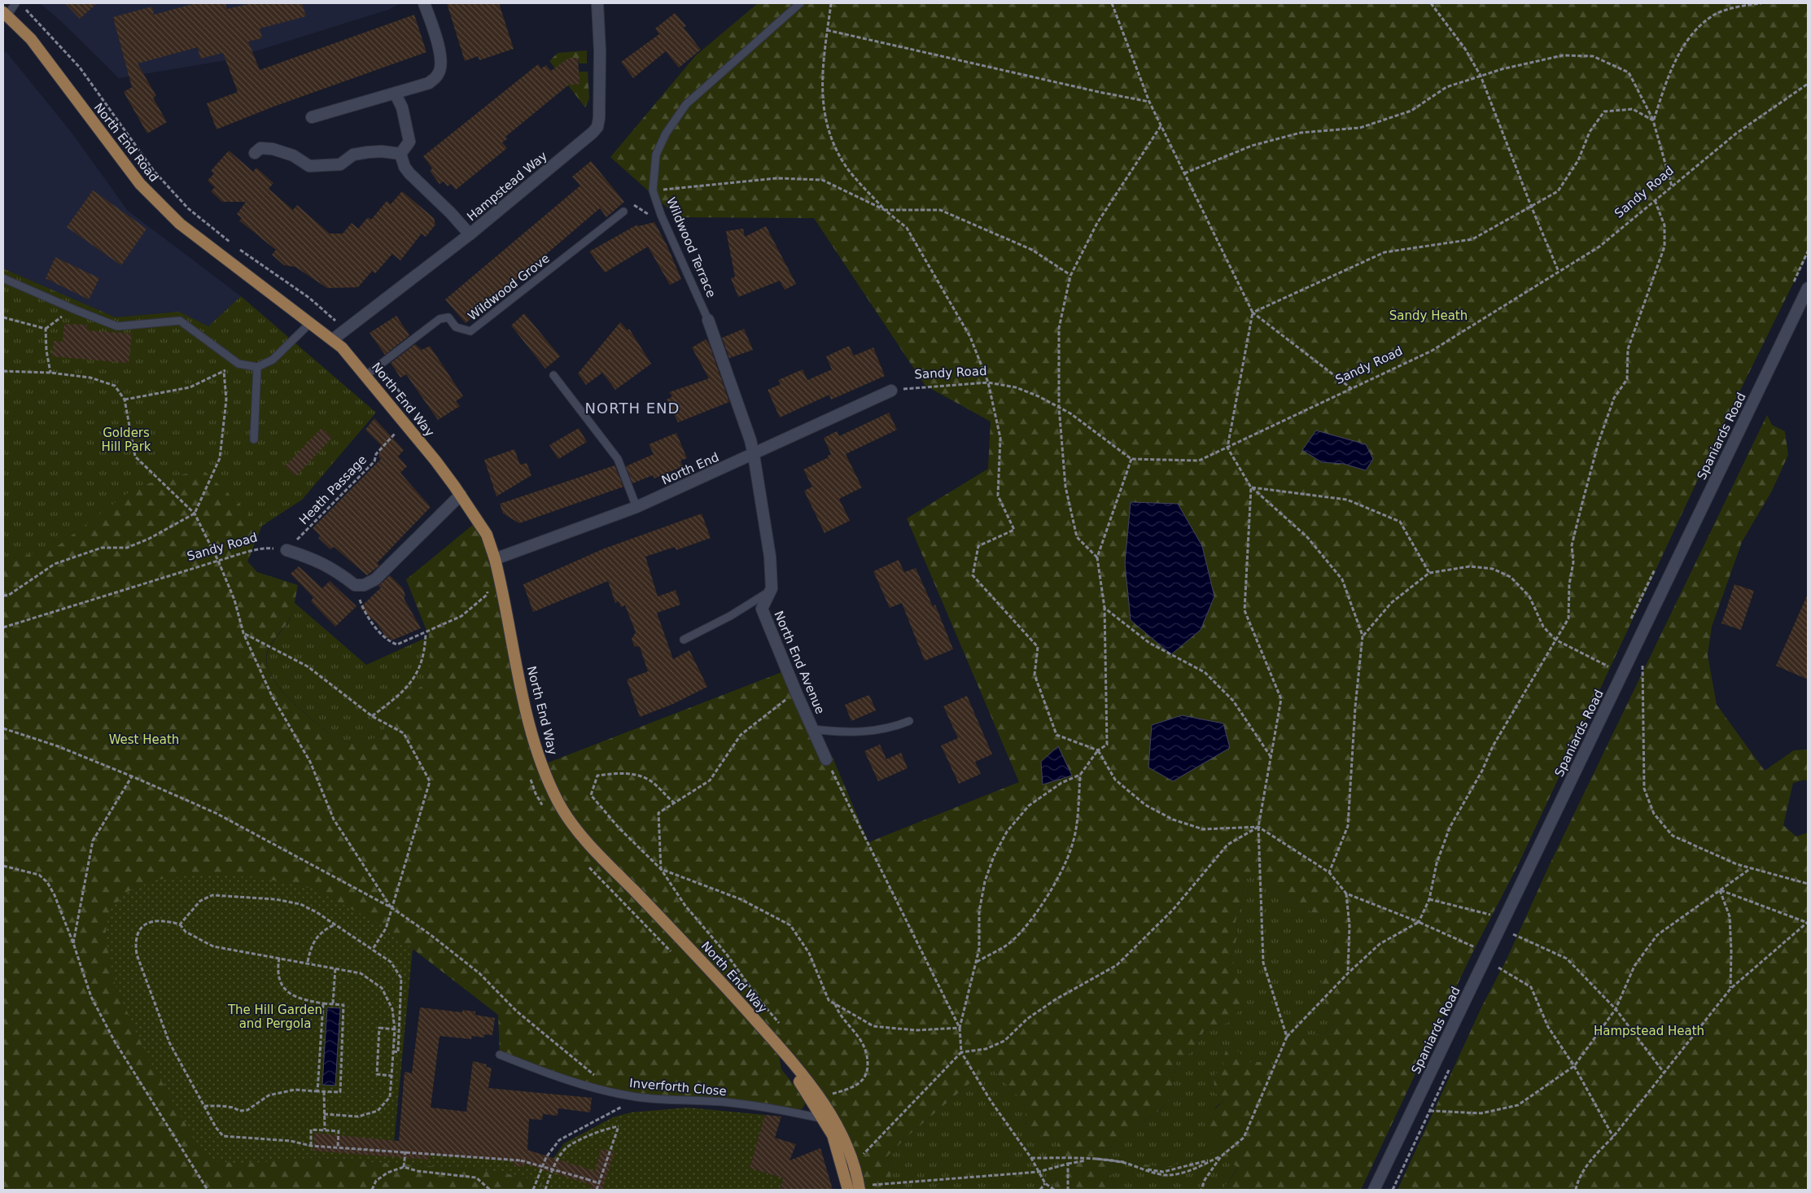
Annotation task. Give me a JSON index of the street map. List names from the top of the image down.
{
  "streets": {
    "main road": ["North End Road", "North End Way"],
    "street": [
      "Hampstead Way",
      "Wildwood Terrace",
      "Spaniards Road",
      "North End",
      "North End Avenue"
    ],
    "lane": ["Wildwood Grove", "Inverforth Close"],
    "path": ["Sandy Road", "Heath Passage"]
  },
  "crossings": [
    ["North End Road", "Hampstead Way"],
    ["North End Road", "North End Way"],
    ["Sandy Road", "North End"],
    ["Sandy Road", "Heath Passage"],
    ["Wildwood Terrace", "North End"],
    ["Wildwood Terrace", "North End Avenue"],
    ["Wildwood Grove", "North End Way"],
    ["North End Way", "North End"],
    ["North End Way", "Heath Passage"],
    ["North End Way", "Inverforth Close"],
    ["North End", "North End Avenue"]
  ],
  "districts": ["NORTH END"],
  "parks": [
    "Sandy Heath",
    "Golders Hill Park",
    "West Heath",
    "The Hill Garden and Pergola",
    "Hampstead Heath"
  ]
}
